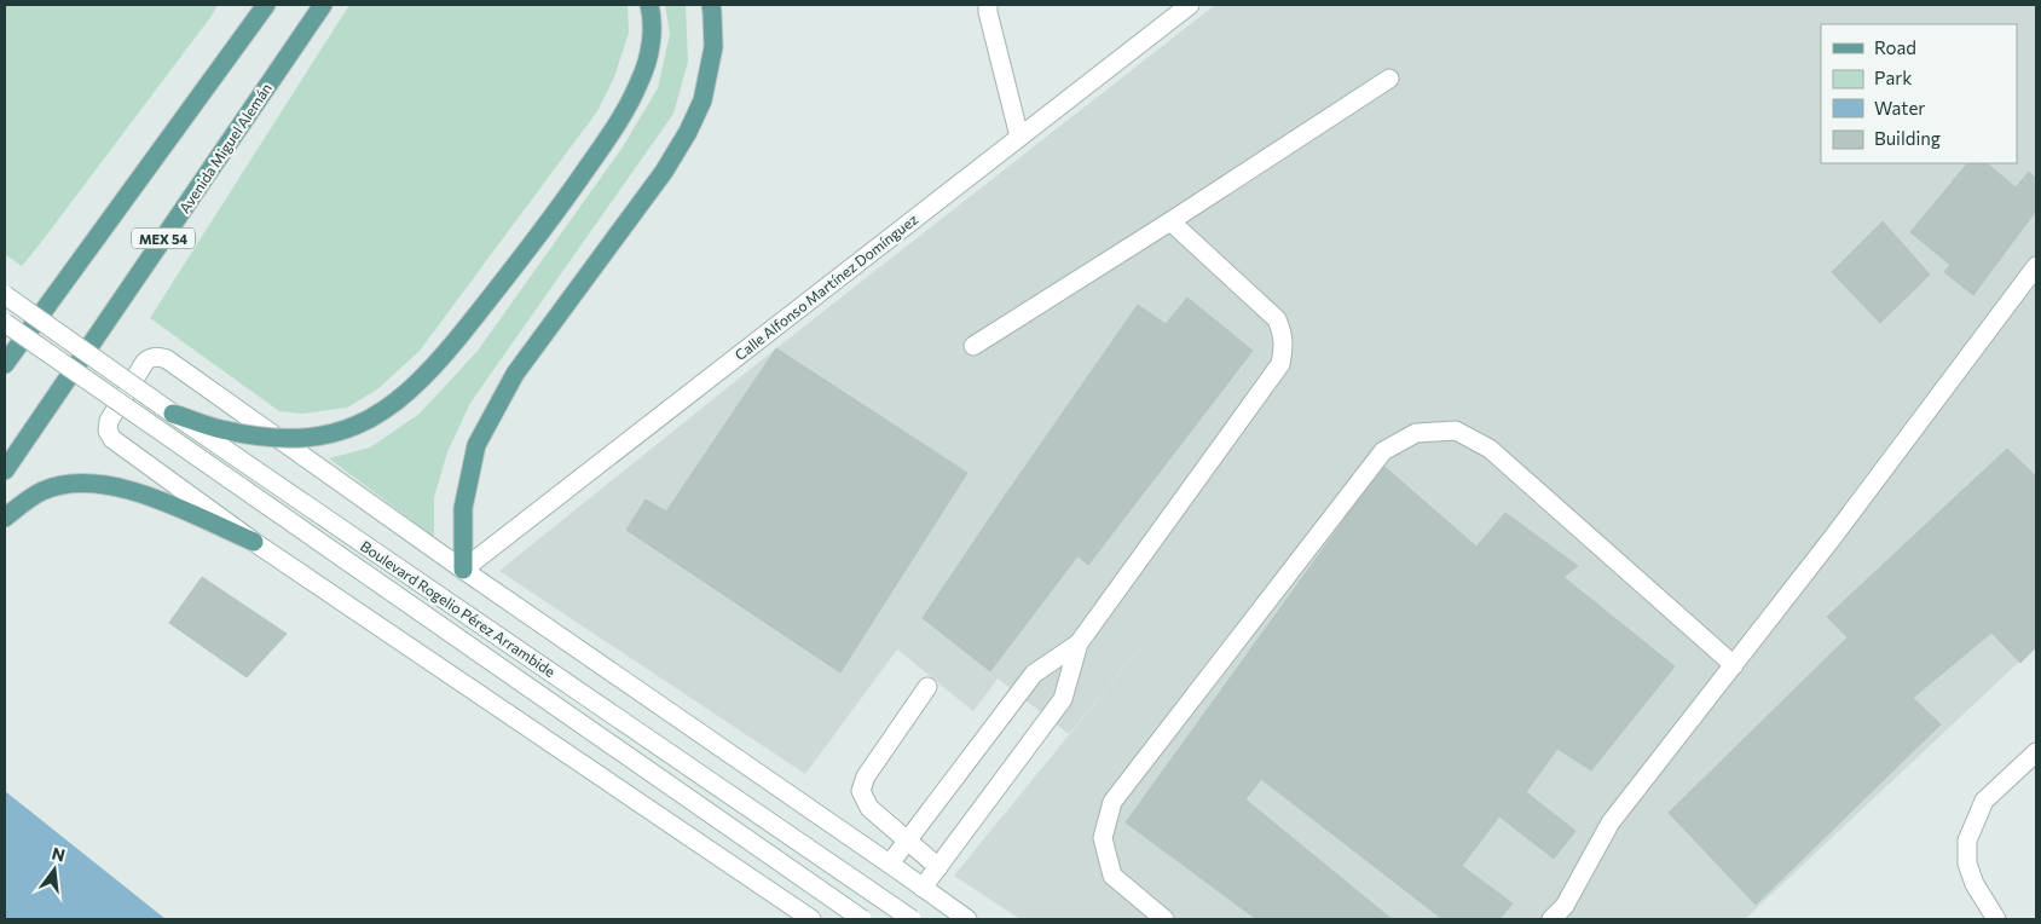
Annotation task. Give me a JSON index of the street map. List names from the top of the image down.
{
  "streets": {
    "main road": [
      "Avenida Miguel Alemán",
      "MEX 54",
      "Calle Alfonso Martínez Domínguez",
      "Boulevard Rogelio Pérez Arrambide"
    ]
  },
  "crossings": [
    ["Avenida Miguel Alemán", "Boulevard Rogelio Pérez Arrambide"],
    ["MEX 54", "Boulevard Rogelio Pérez Arrambide"]
  ],
  "legend": [
    "Road",
    "Park",
    "Water",
    "Building"
  ],
  "north": "top"
}
